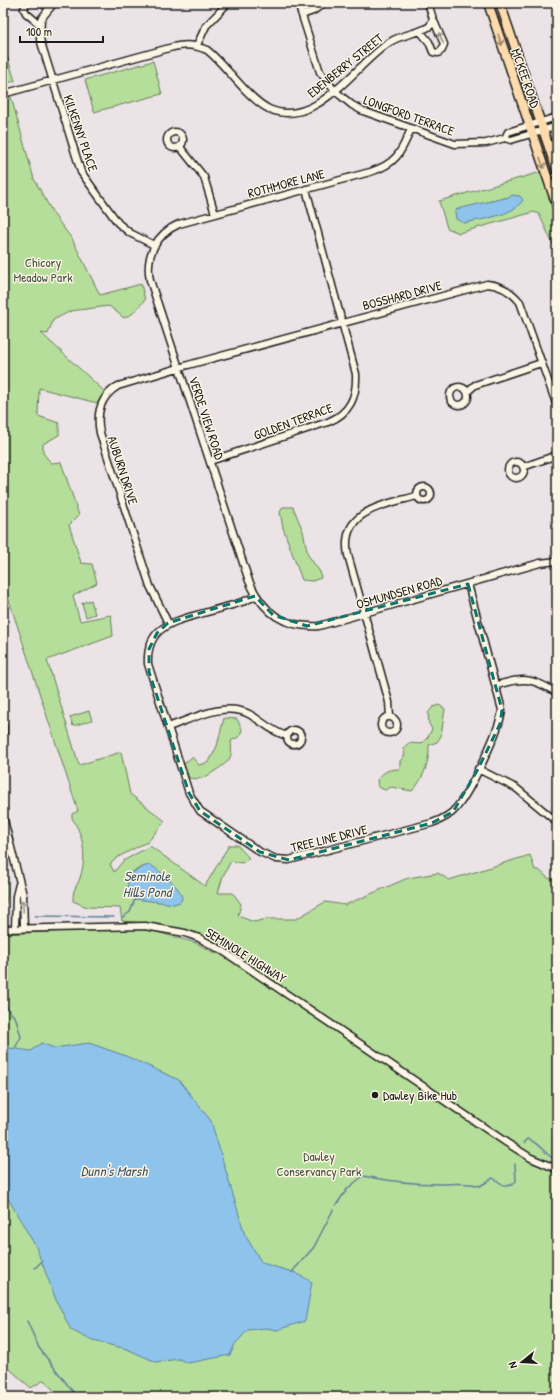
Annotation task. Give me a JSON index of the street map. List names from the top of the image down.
{
  "streets": {
    "main road": ["MCKEE ROAD"],
    "street": [
      "EDENBERRY STREET",
      "LONGFORD TERRACE",
      "KILKENNY PLACE",
      "ROTHMORE LANE",
      "BOSSHARD DRIVE",
      "VERDE VIEW ROAD",
      "GOLDEN TERRACE",
      "AUBURN DRIVE",
      "OSMUNDSEN ROAD",
      "TREE LINE DRIVE",
      "SEMINOLE HIGHWAY"
    ]
  },
  "crossings": [
    ["EDENBERRY STREET", "LONGFORD TERRACE"],
    ["MCKEE ROAD", "LONGFORD TERRACE"],
    ["LONGFORD TERRACE", "ROTHMORE LANE"],
    ["KILKENNY PLACE", "ROTHMORE LANE"],
    ["KILKENNY PLACE", "VERDE VIEW ROAD"],
    ["ROTHMORE LANE", "VERDE VIEW ROAD"],
    ["ROTHMORE LANE", "GOLDEN TERRACE"],
    ["BOSSHARD DRIVE", "VERDE VIEW ROAD"],
    ["BOSSHARD DRIVE", "GOLDEN TERRACE"],
    ["BOSSHARD DRIVE", "AUBURN DRIVE"],
    ["VERDE VIEW ROAD", "GOLDEN TERRACE"],
    ["VERDE VIEW ROAD", "AUBURN DRIVE"],
    ["VERDE VIEW ROAD", "OSMUNDSEN ROAD"],
    ["AUBURN DRIVE", "TREE LINE DRIVE"],
    ["OSMUNDSEN ROAD", "TREE LINE DRIVE"]
  ],
  "water": ["Seminole Hills Pond", "Dunn's Marsh"],
  "parks": ["Chicory Meadow Park", "Dawley Conservancy Park"],
  "places": ["Dawley Bike Hub"],
  "scale_bar": "100 m",
  "north": "left"
}
